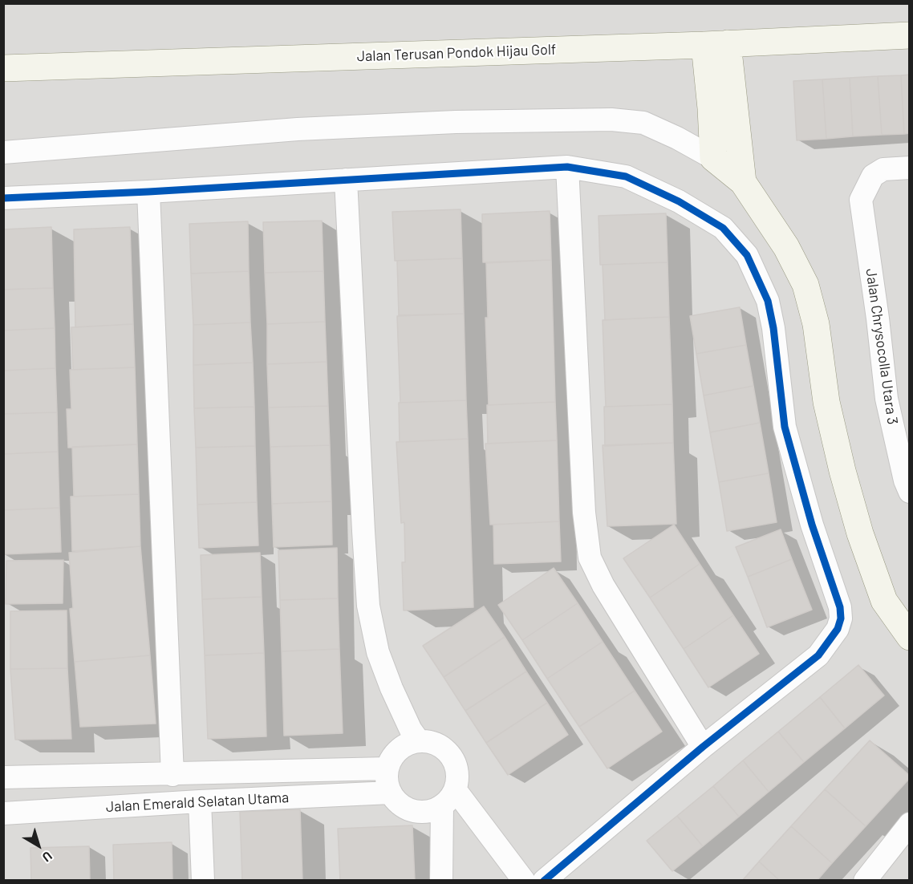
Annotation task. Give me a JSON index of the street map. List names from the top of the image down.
{
  "streets": {
    "main road": ["Jalan Terusan Pondok Hijau Golf"],
    "street": ["Jalan Chrysocolla Utara 3", "Jalan Emerald Selatan Utama"]
  },
  "north": "bottom right"
}
